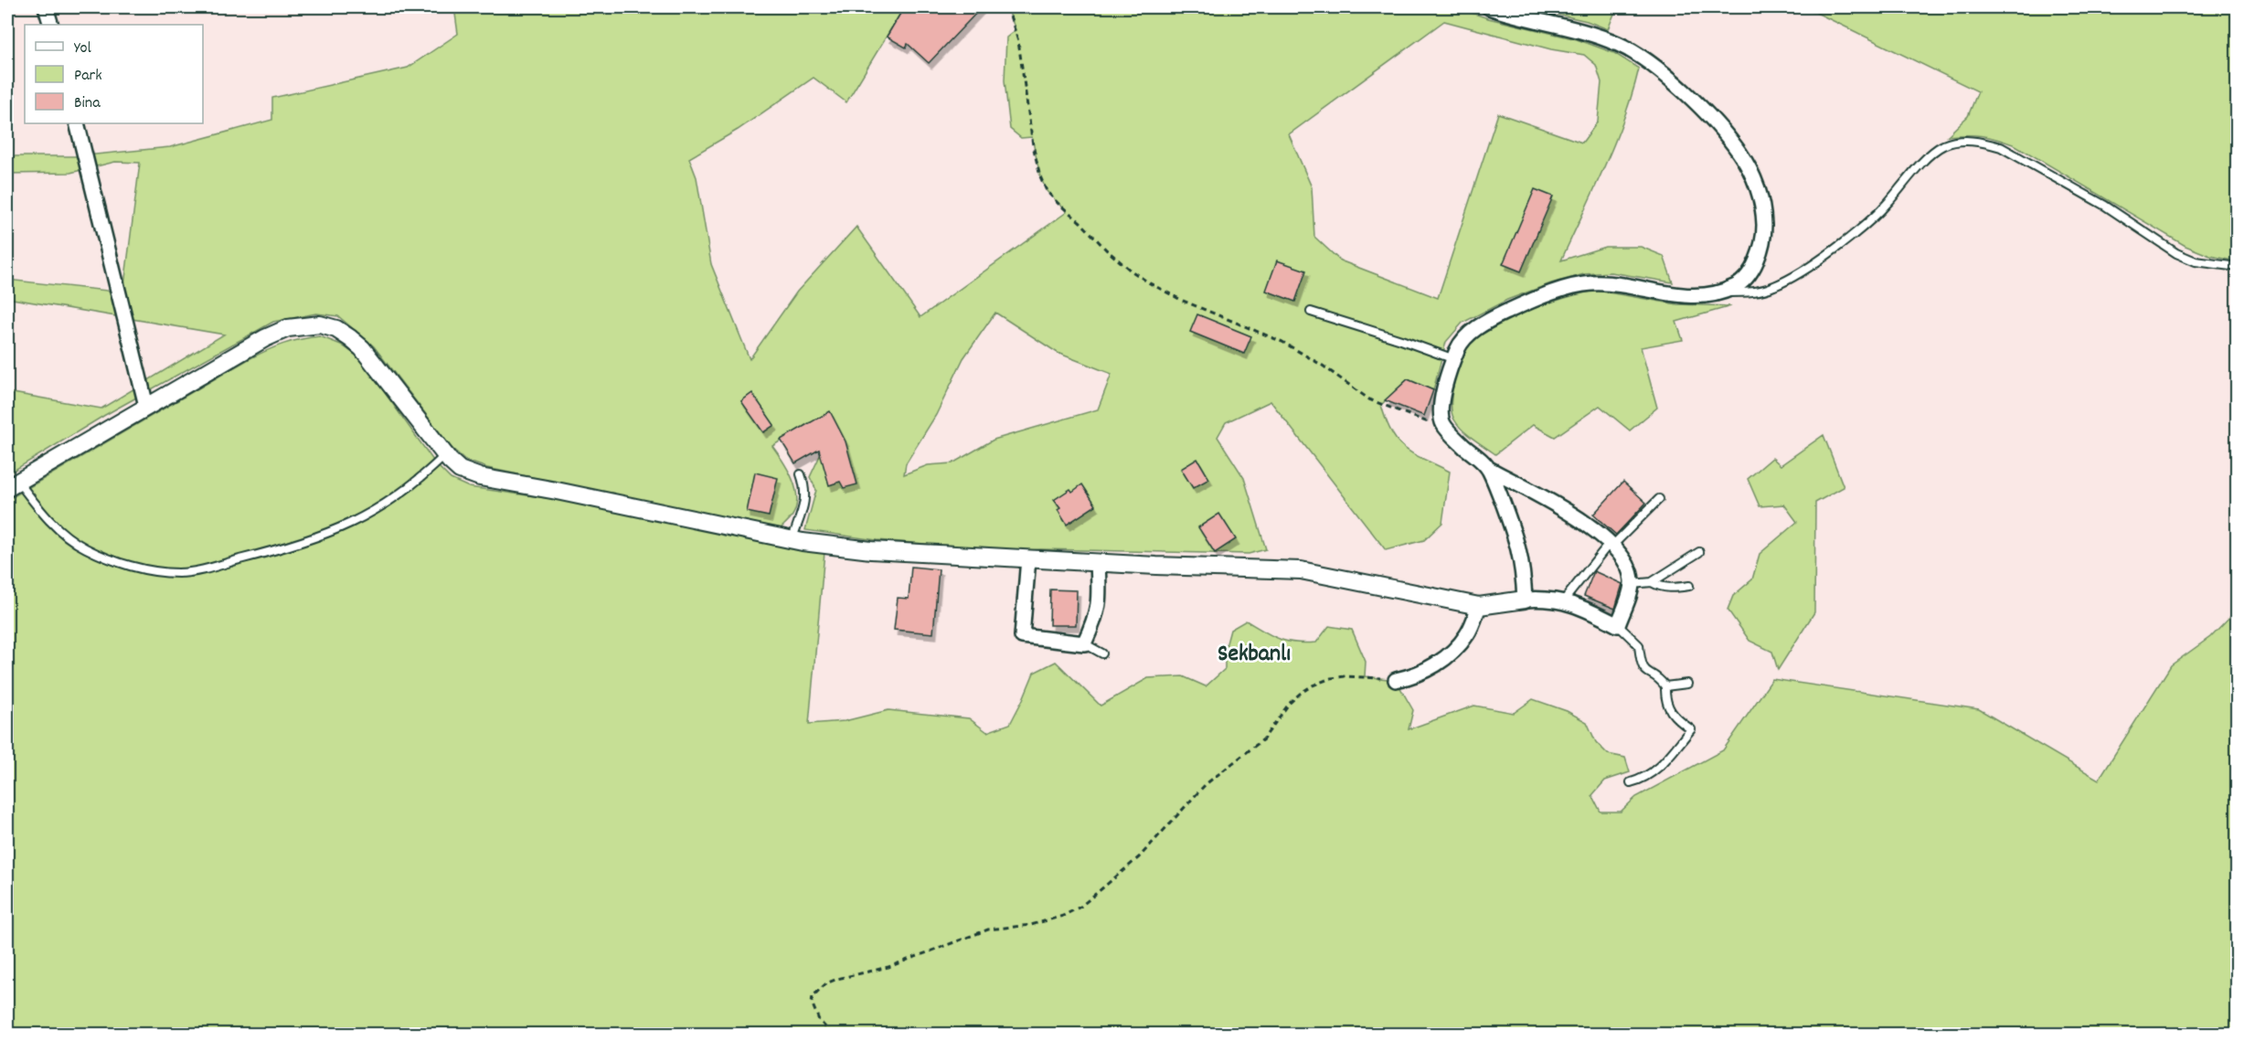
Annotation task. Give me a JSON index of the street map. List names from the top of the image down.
{
  "districts": ["Sekbanlı"],
  "legend": ["Yol", "Park", "Bina"]
}
